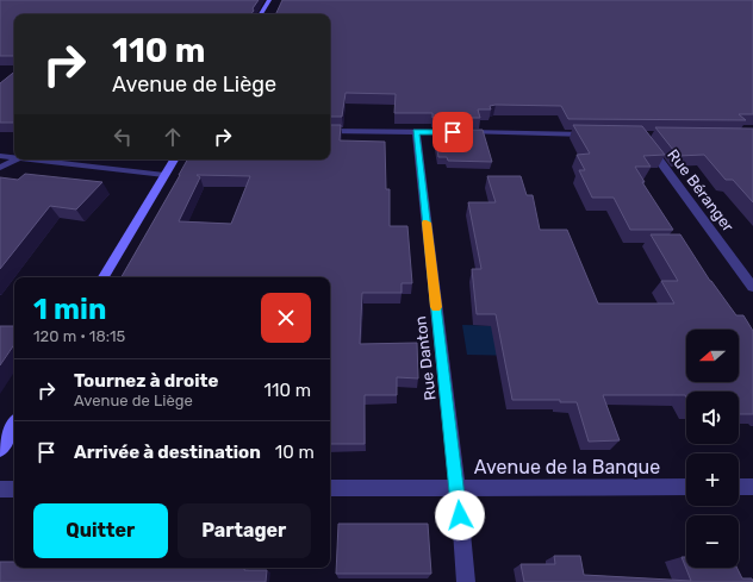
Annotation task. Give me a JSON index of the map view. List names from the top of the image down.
{
  "streets": {
    "street": ["Rue Béranger", "Rue Danton", "Avenue de la Banque"]
  },
  "crossings": [
    ["Rue Danton", "Avenue de la Banque"]
  ],
  "north": "left",
  "page": {
    "turn": ["110 m", "Avenue de Liège"],
    "heading": ["1 min", "120 m · 18:15"],
    "map_buttons": ["+", "−"],
    "list": [
      {
        "name": "Tournez à droite",
        "note": "Avenue de Liège",
        "value": "110 m"
      },
      {
        "name": "Arrivée à destination",
        "value": "10 m"
      }
    ],
    "buttons": ["Quitter", "Partager"]
  }
}
